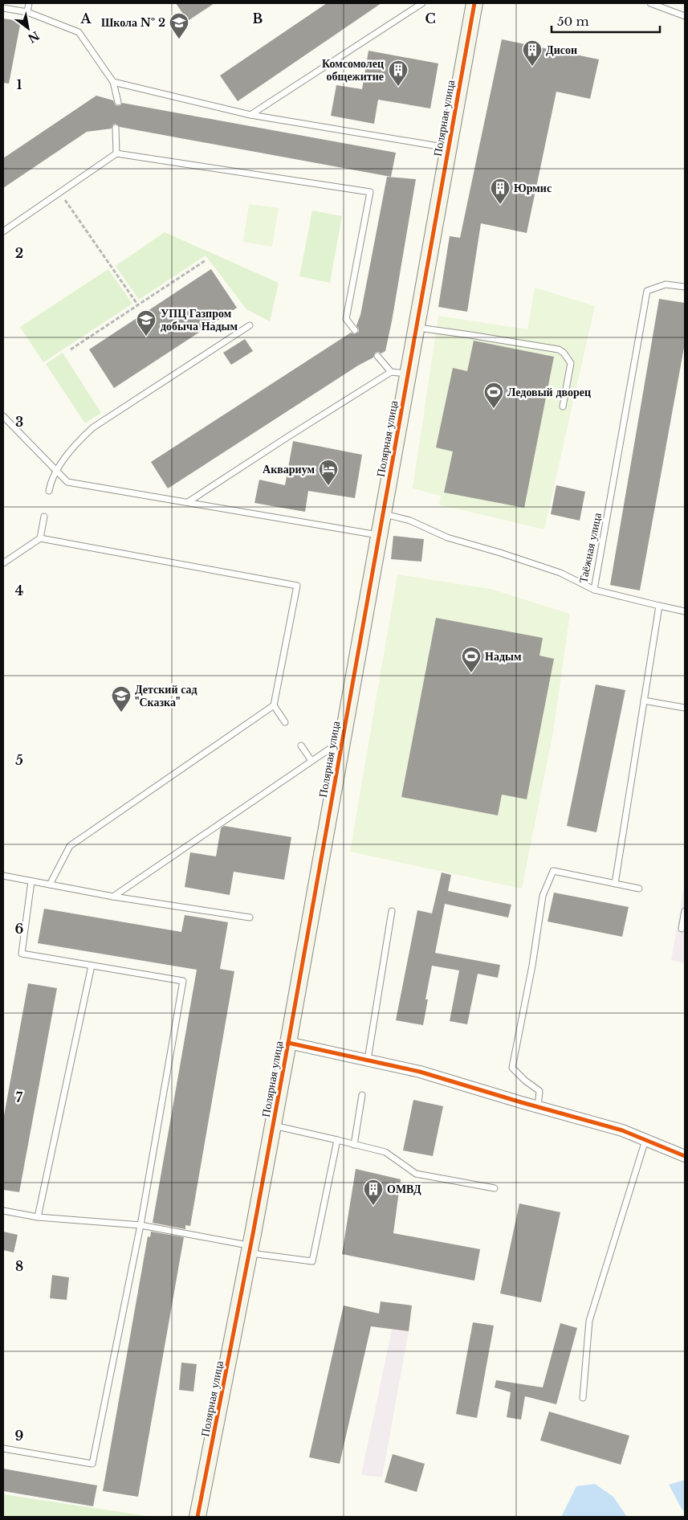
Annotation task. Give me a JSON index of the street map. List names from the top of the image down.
{
  "streets": {
    "street": ["Полярная улица"],
    "lane": ["Таёжная улица"]
  },
  "crossings": [
    ["Полярная улица", "Таёжная улица"]
  ],
  "places": {
    "school or university": ["Школа № 2", "УПЦ Газпром добыча Надым", "Детский сад \"Сказка\""],
    "building": [
      "Дисон",
      "Комсомолец общежитие",
      "Юрмис",
      "ОМВД"
    ],
    "sports": ["Ледовый дворец", "Надым"],
    "hotel": ["Аквариум"]
  },
  "scale_bar": "50 m",
  "north": "bottom right",
  "grid": {
    "columns": ["A", "B", "C"],
    "rows": [
      "1",
      "2",
      "3",
      "4",
      "5",
      "6",
      "7",
      "8",
      "9"
    ]
  }
}
